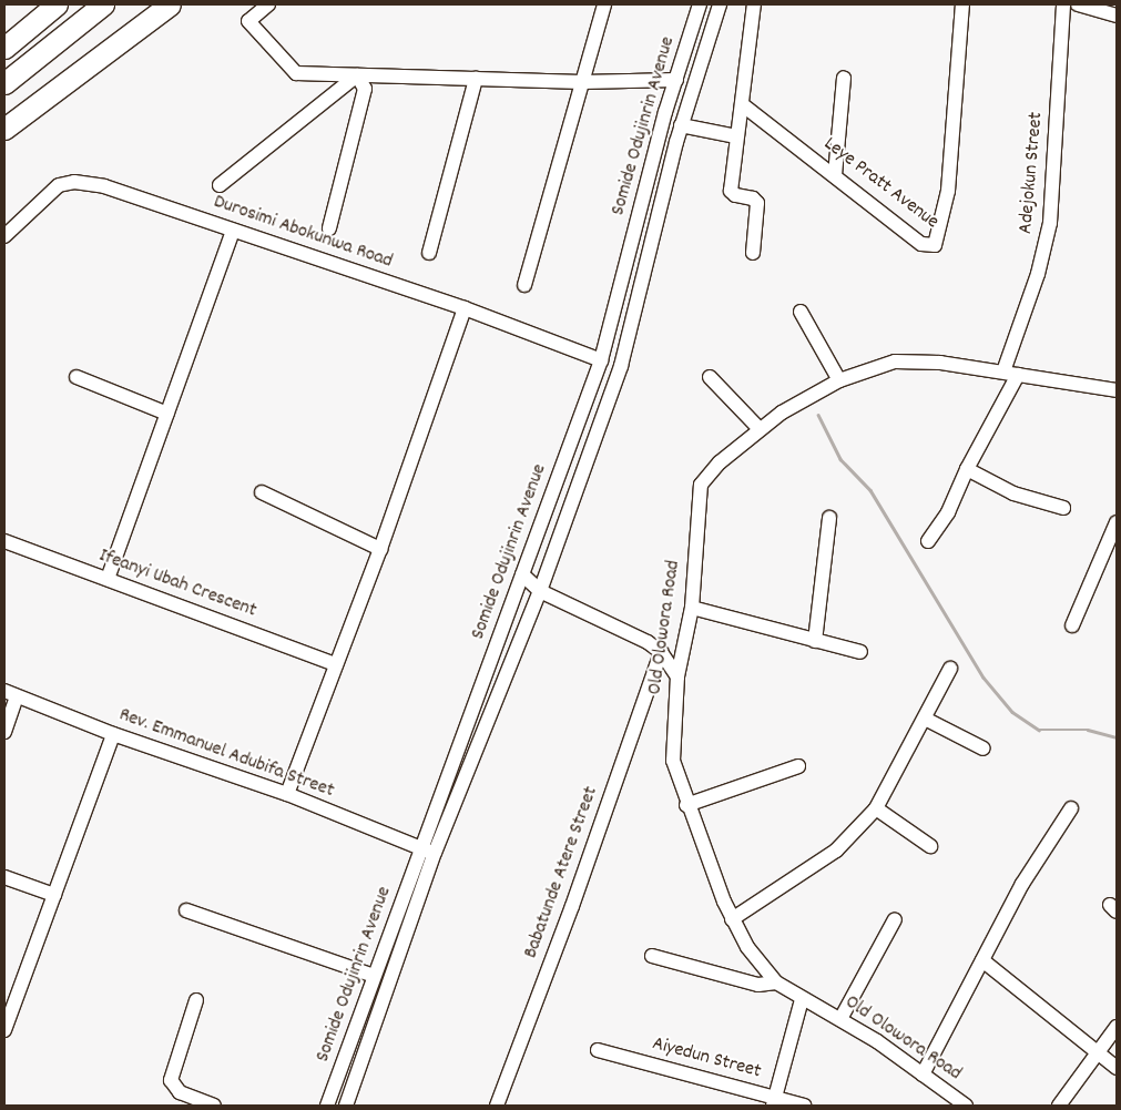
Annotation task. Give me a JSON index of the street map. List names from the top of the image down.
{
  "streets": {
    "street": [
      "Somide Odujinrin Avenue",
      "Adejokun Street",
      "Leye Pratt Avenue",
      "Durosimi Abokunwa Road",
      "Ifeanyi Ubah Crescent",
      "Old Olowora Road",
      "Rev. Emmanuel Adubifa Street",
      "Babatunde Atere Street",
      "Aiyedun Street"
    ]
  },
  "crossings": [
    ["Somide Odujinrin Avenue", "Durosimi Abokunwa Road"],
    ["Somide Odujinrin Avenue", "Rev. Emmanuel Adubifa Street"],
    ["Adejokun Street", "Old Olowora Road"]
  ]
}
